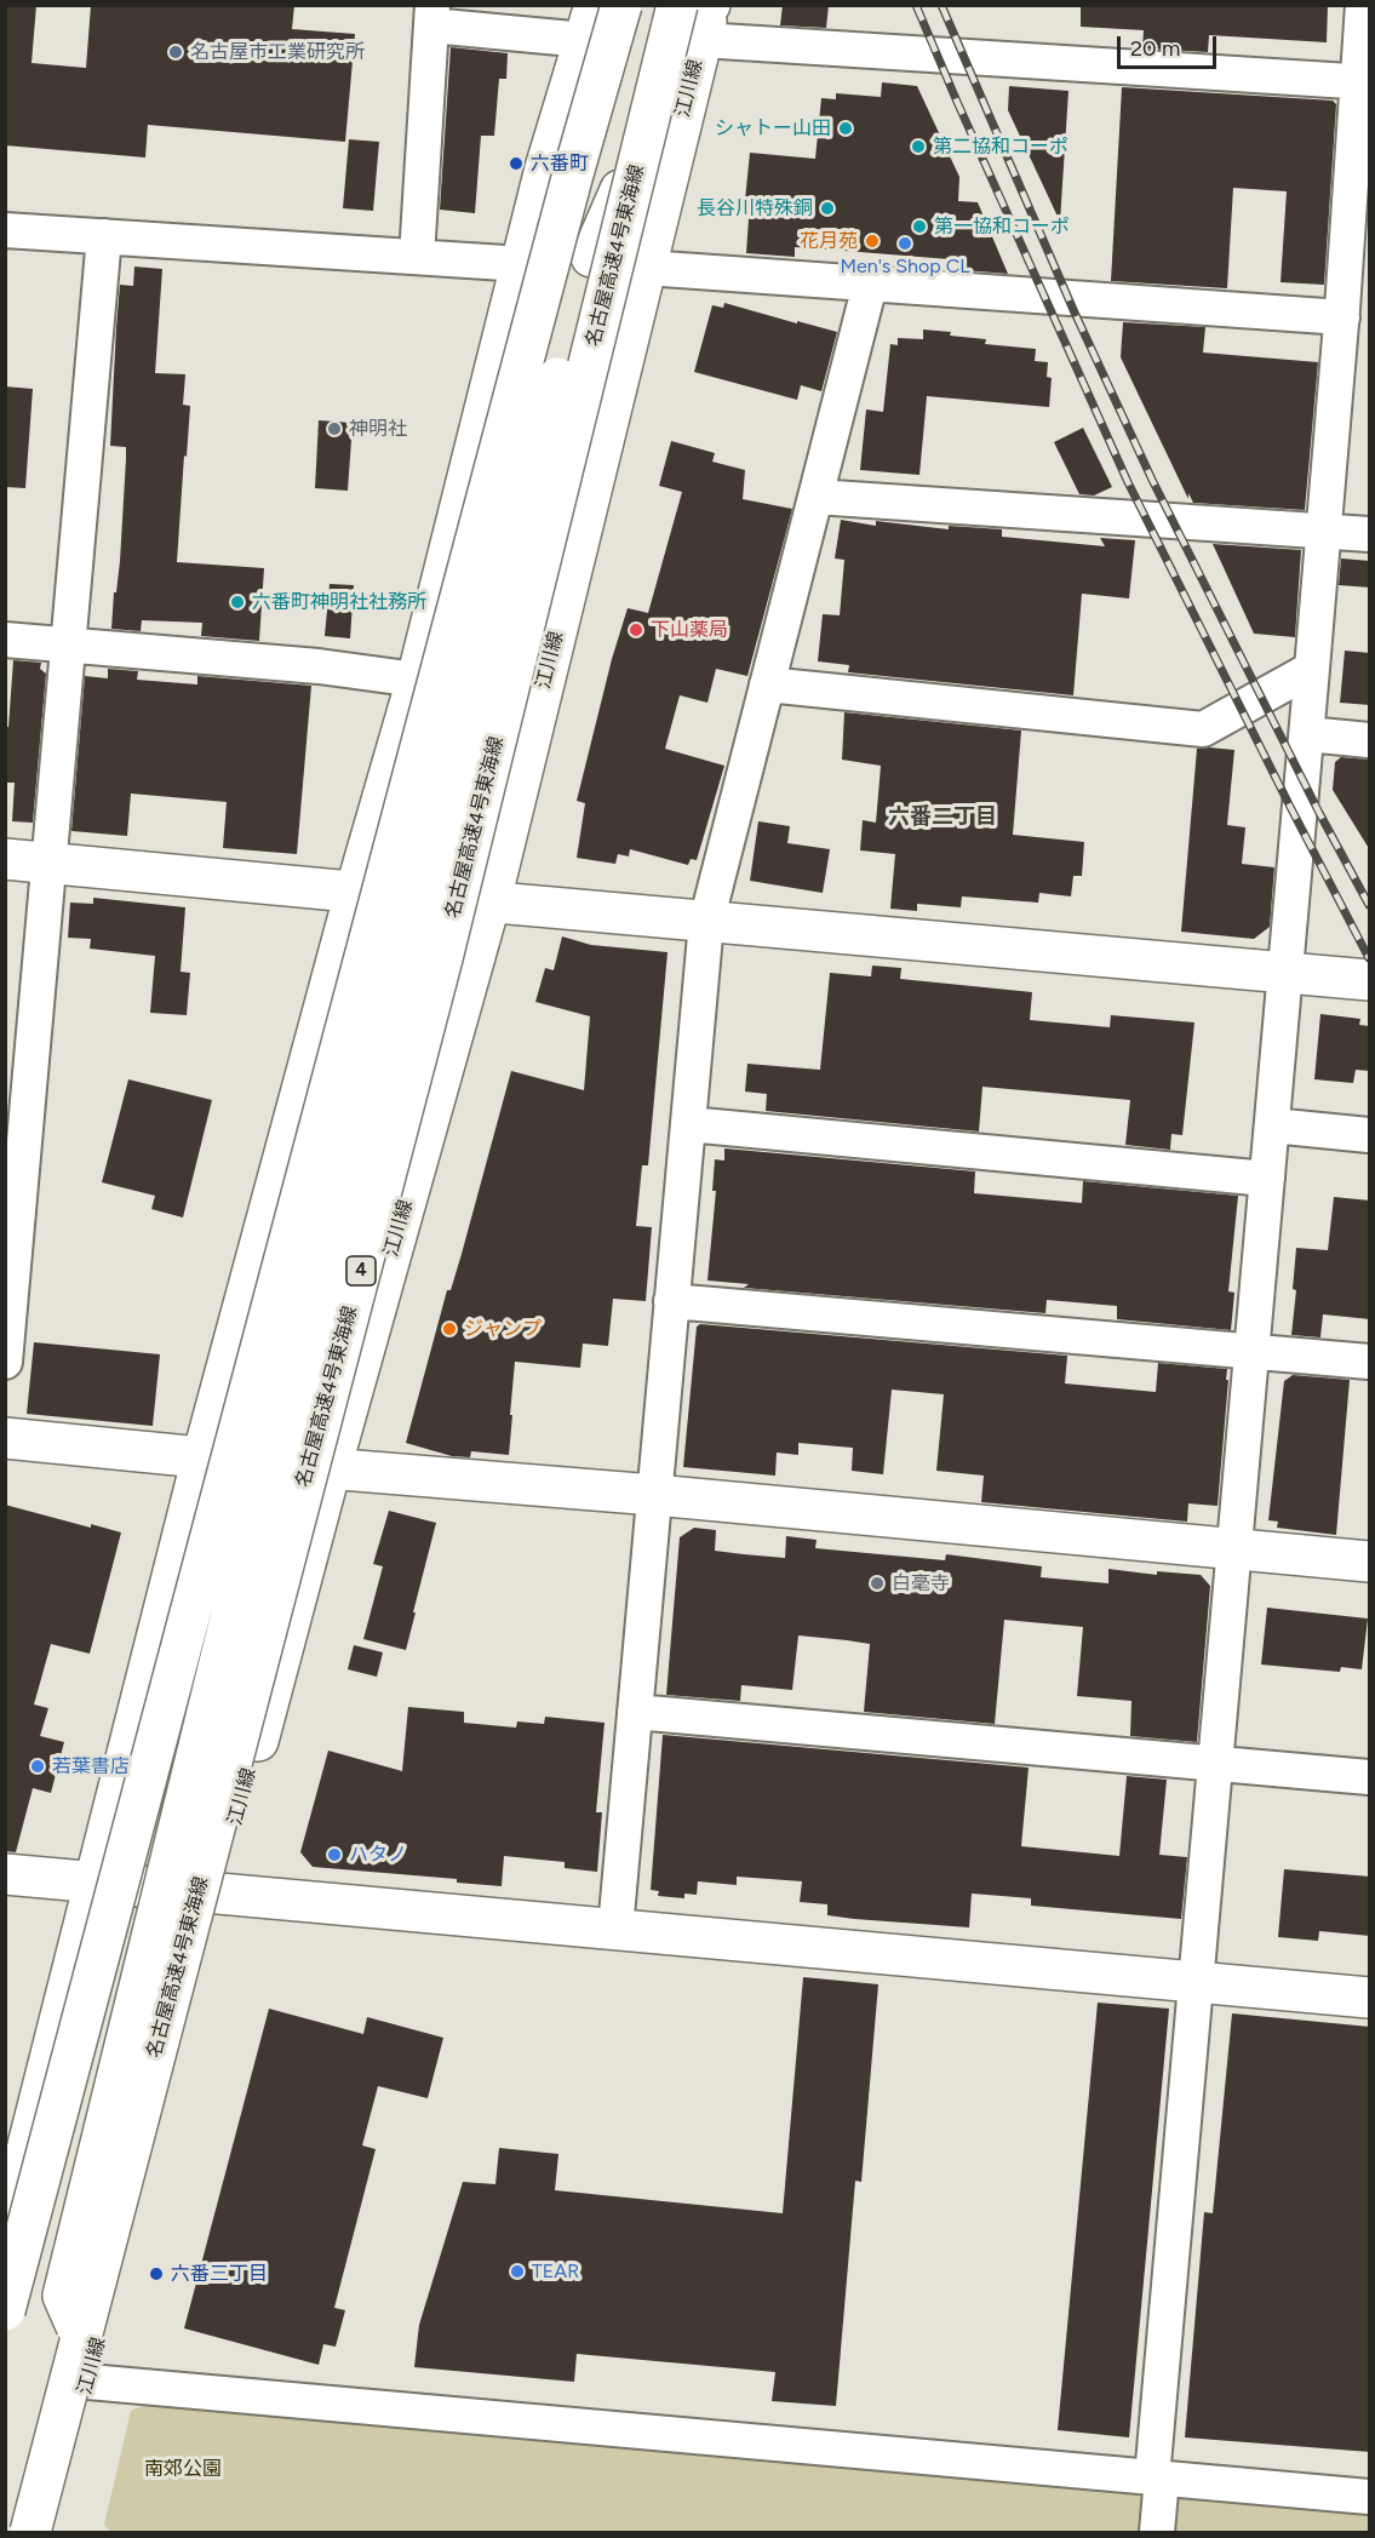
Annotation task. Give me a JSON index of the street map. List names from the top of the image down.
{
  "streets": {
    "main road": ["江川線", "名古屋高速4号東海線", "4"]
  },
  "districts": ["六番二丁目"],
  "parks": ["南郊公園"],
  "places": [
    "名古屋市工業研究所",
    "シャトー山田",
    "第二協和コーポ",
    "六番町",
    "長谷川特殊銅",
    "第一協和コーポ",
    "花月苑",
    "Men's Shop CL",
    "神明社",
    "六番町神明社社務所",
    "下山薬局",
    "ジャンプ",
    "白毫寺",
    "若葉書店",
    "ハタノ",
    "TEAR",
    "六番三丁目"
  ],
  "scale_bar": "20 m"
}
